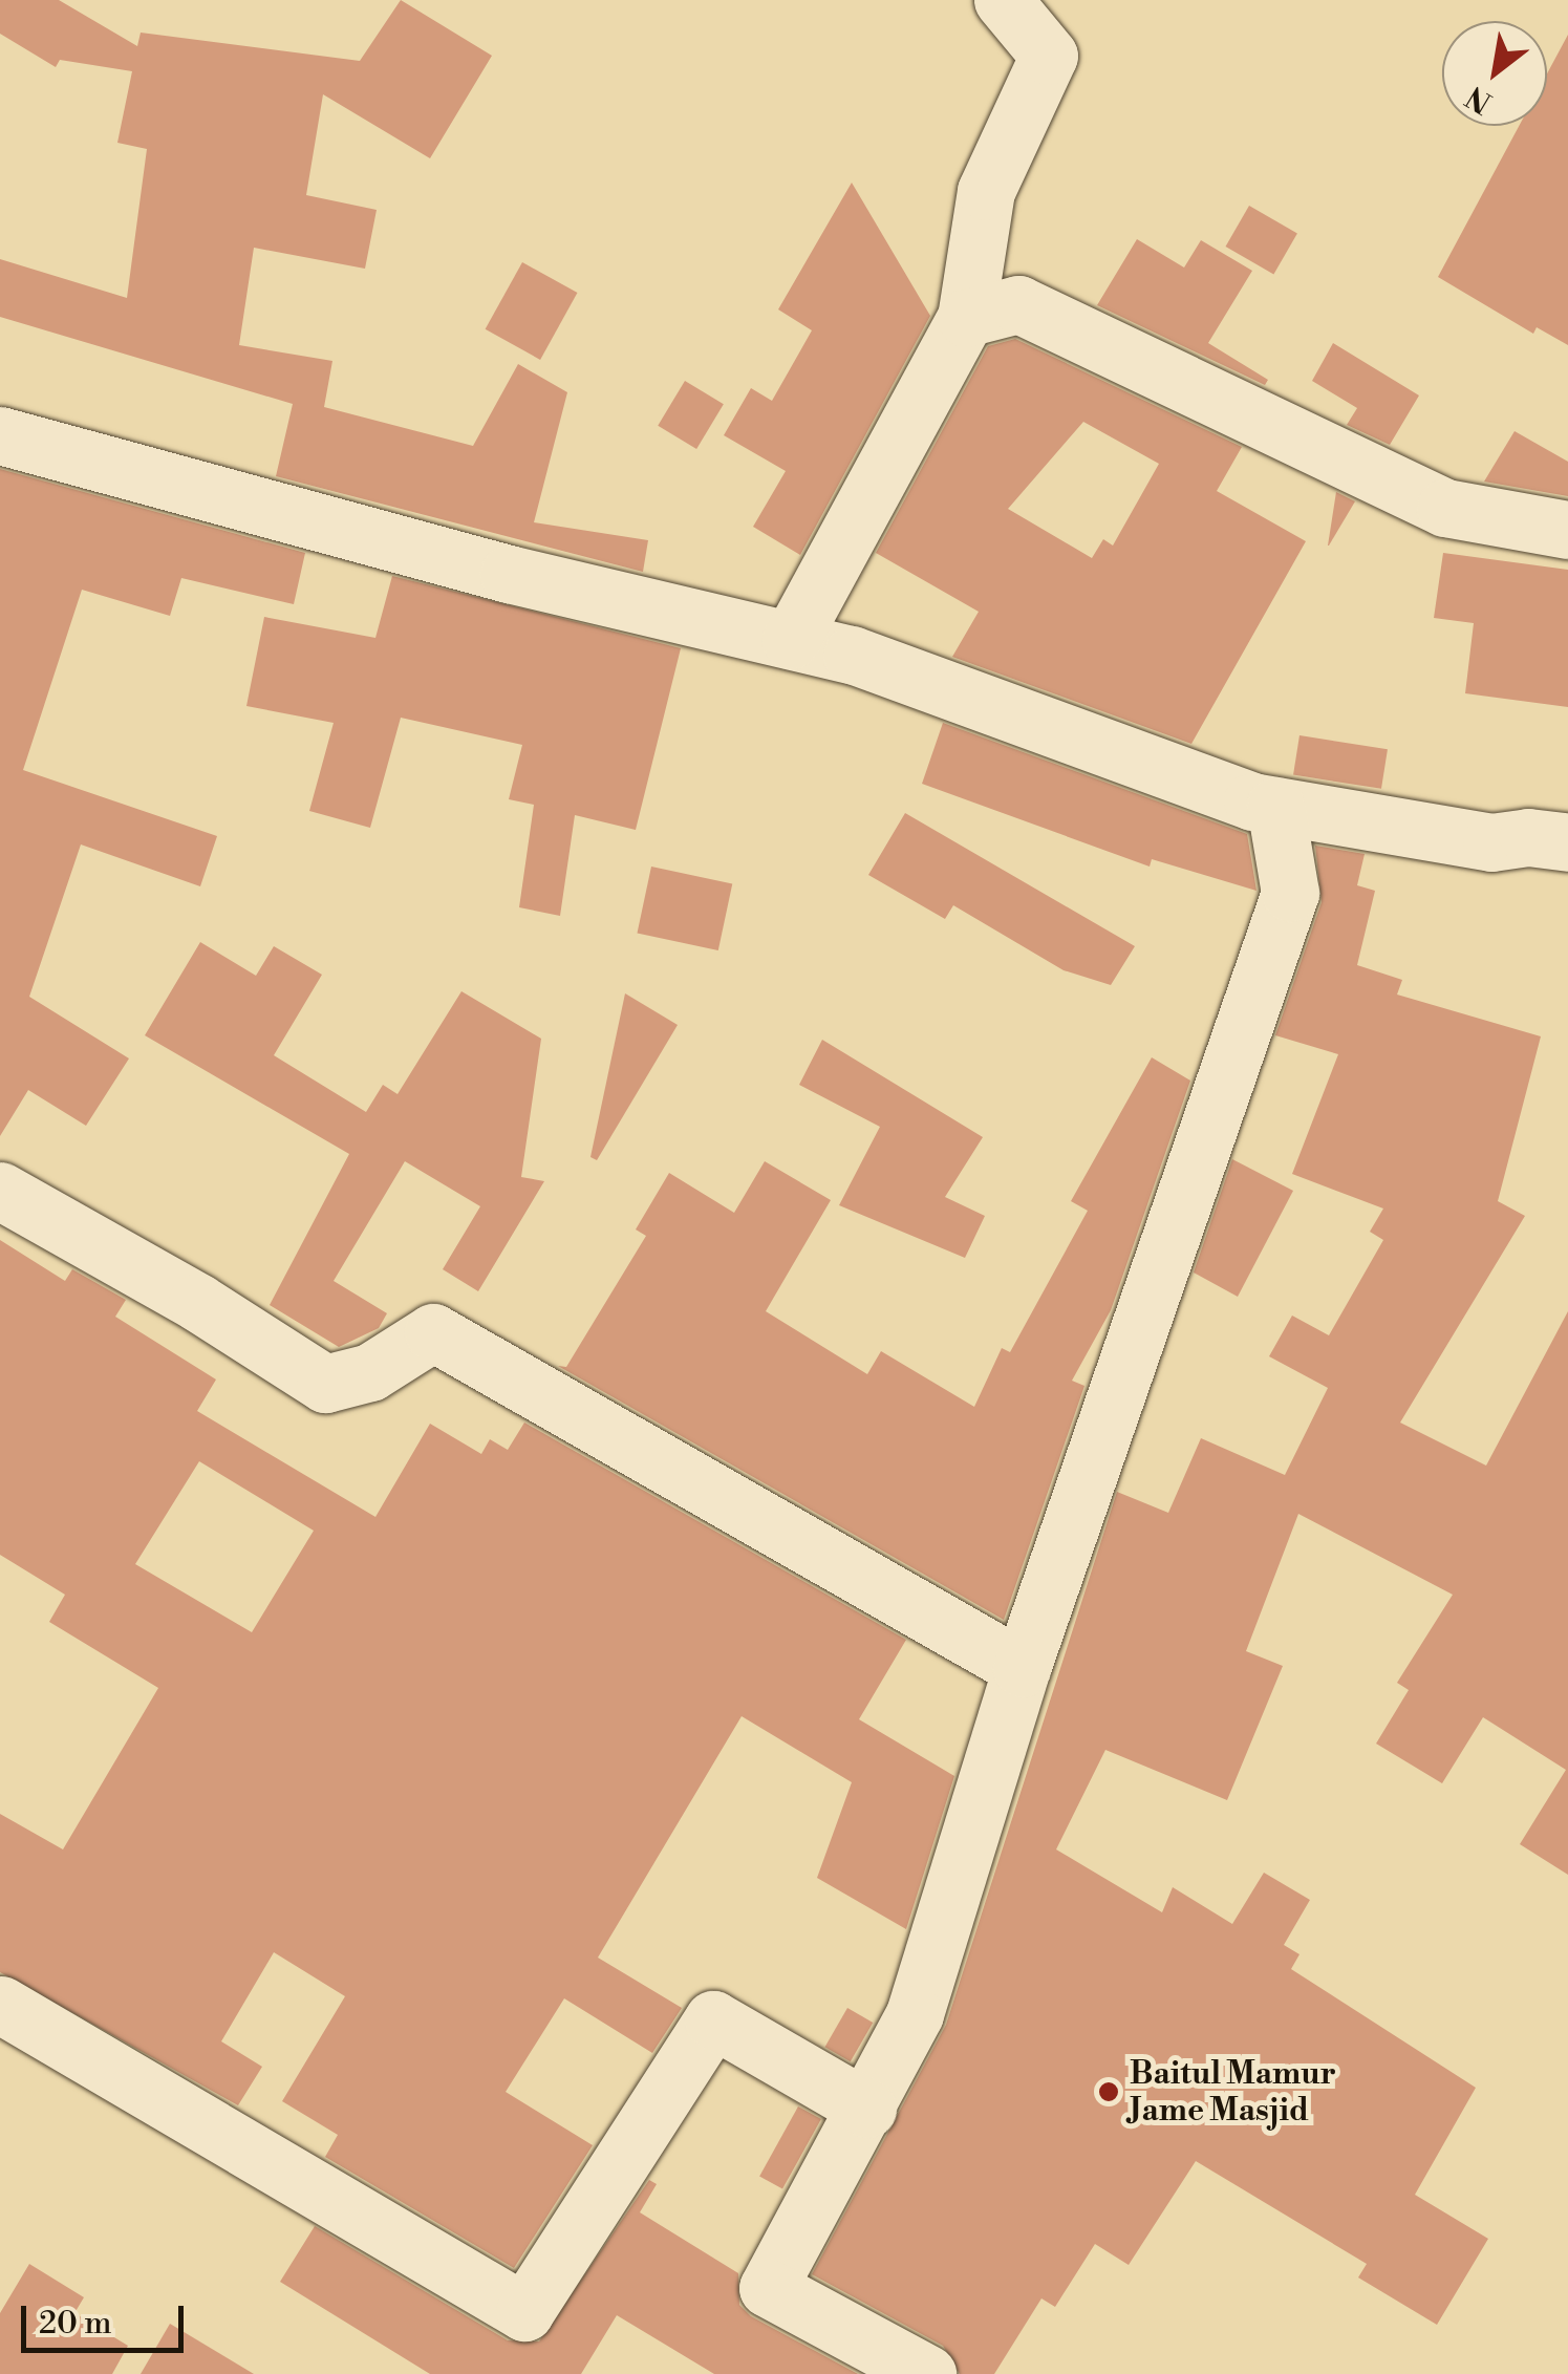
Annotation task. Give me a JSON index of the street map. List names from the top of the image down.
{
  "places": ["Baitul Mamur Jame Masjid"],
  "scale_bar": "20 m",
  "north": "bottom left"
}
